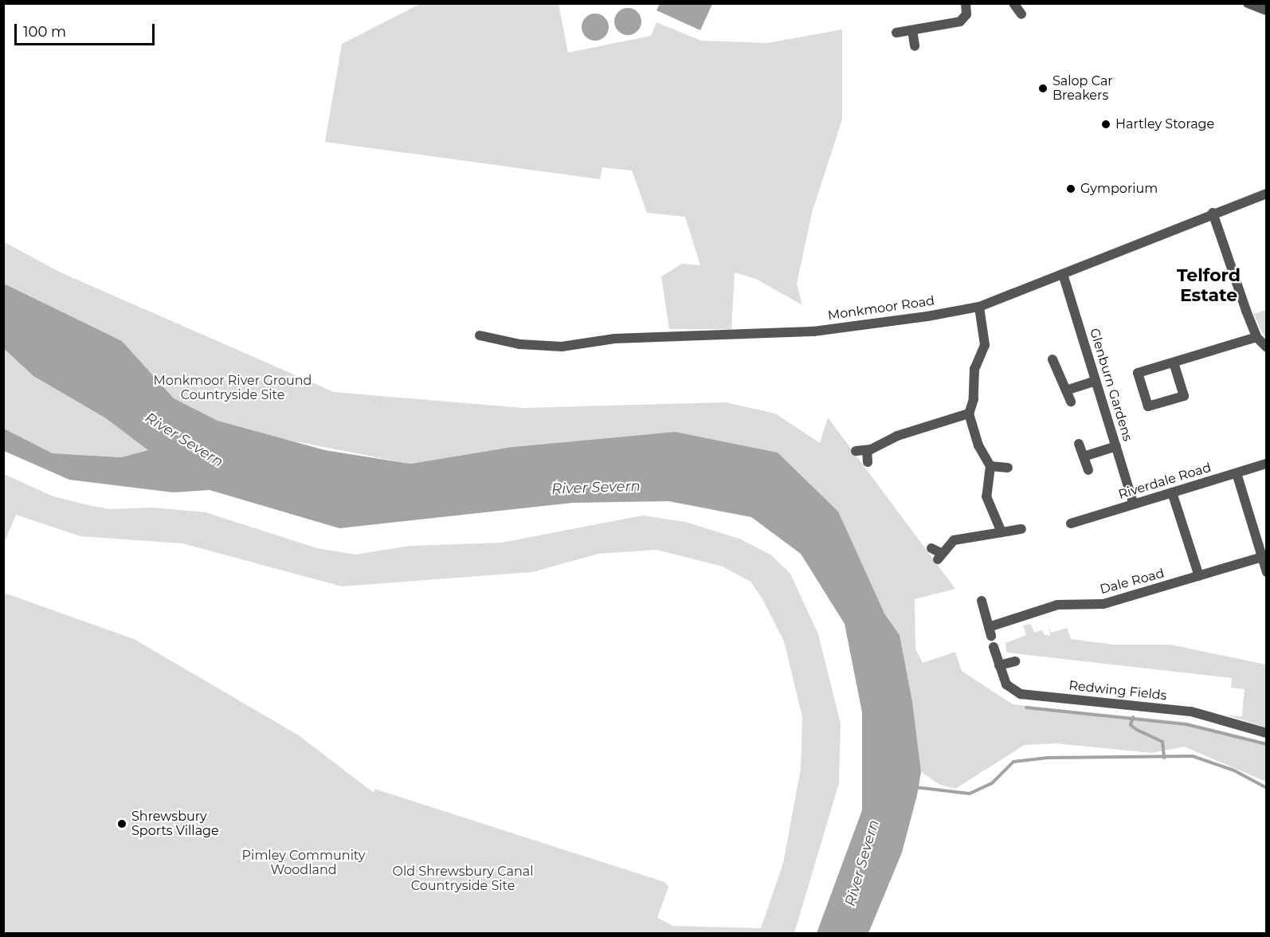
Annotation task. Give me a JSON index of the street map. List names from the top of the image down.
{
  "streets": {
    "street": [
      "Monkmoor Road",
      "Glenburn Gardens",
      "Riverdale Road",
      "Dale Road",
      "Redwing Fields"
    ]
  },
  "crossings": [
    ["Monkmoor Road", "Glenburn Gardens"],
    ["Glenburn Gardens", "Riverdale Road"]
  ],
  "districts": ["Telford Estate"],
  "water": ["River Severn"],
  "parks": ["Monkmoor River Ground Countryside Site", "Pimley Community Woodland", "Old Shrewsbury Canal Countryside Site"],
  "places": [
    "Salop Car Breakers",
    "Hartley Storage",
    "Gymporium",
    "Shrewsbury Sports Village"
  ],
  "scale_bar": "100 m"
}
